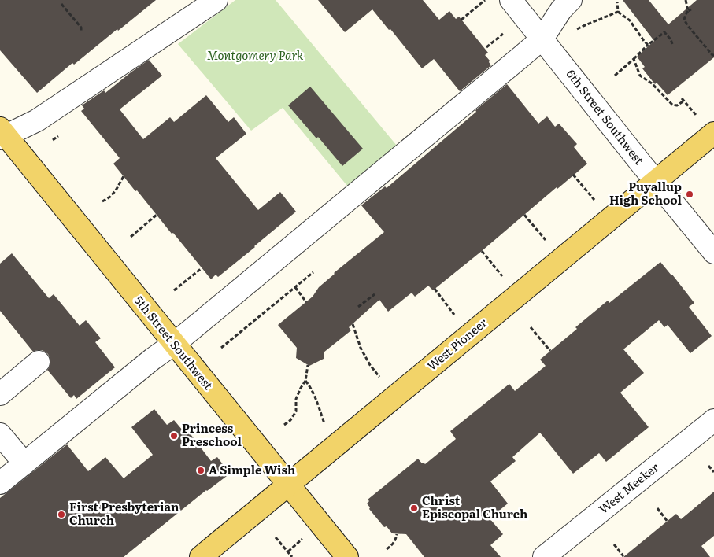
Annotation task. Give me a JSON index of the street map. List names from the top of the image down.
{
  "streets": {
    "main road": ["5th Street Southwest", "West Pioneer"],
    "street": ["6th Street Southwest", "West Meeker"]
  },
  "crossings": [
    ["6th Street Southwest", "West Pioneer"],
    ["5th Street Southwest", "West Pioneer"]
  ],
  "parks": ["Montgomery Park"],
  "places": [
    "Puyallup High School",
    "Princess Preschool",
    "A Simple Wish",
    "Christ Episcopal Church",
    "First Presbyterian Church"
  ]
}
